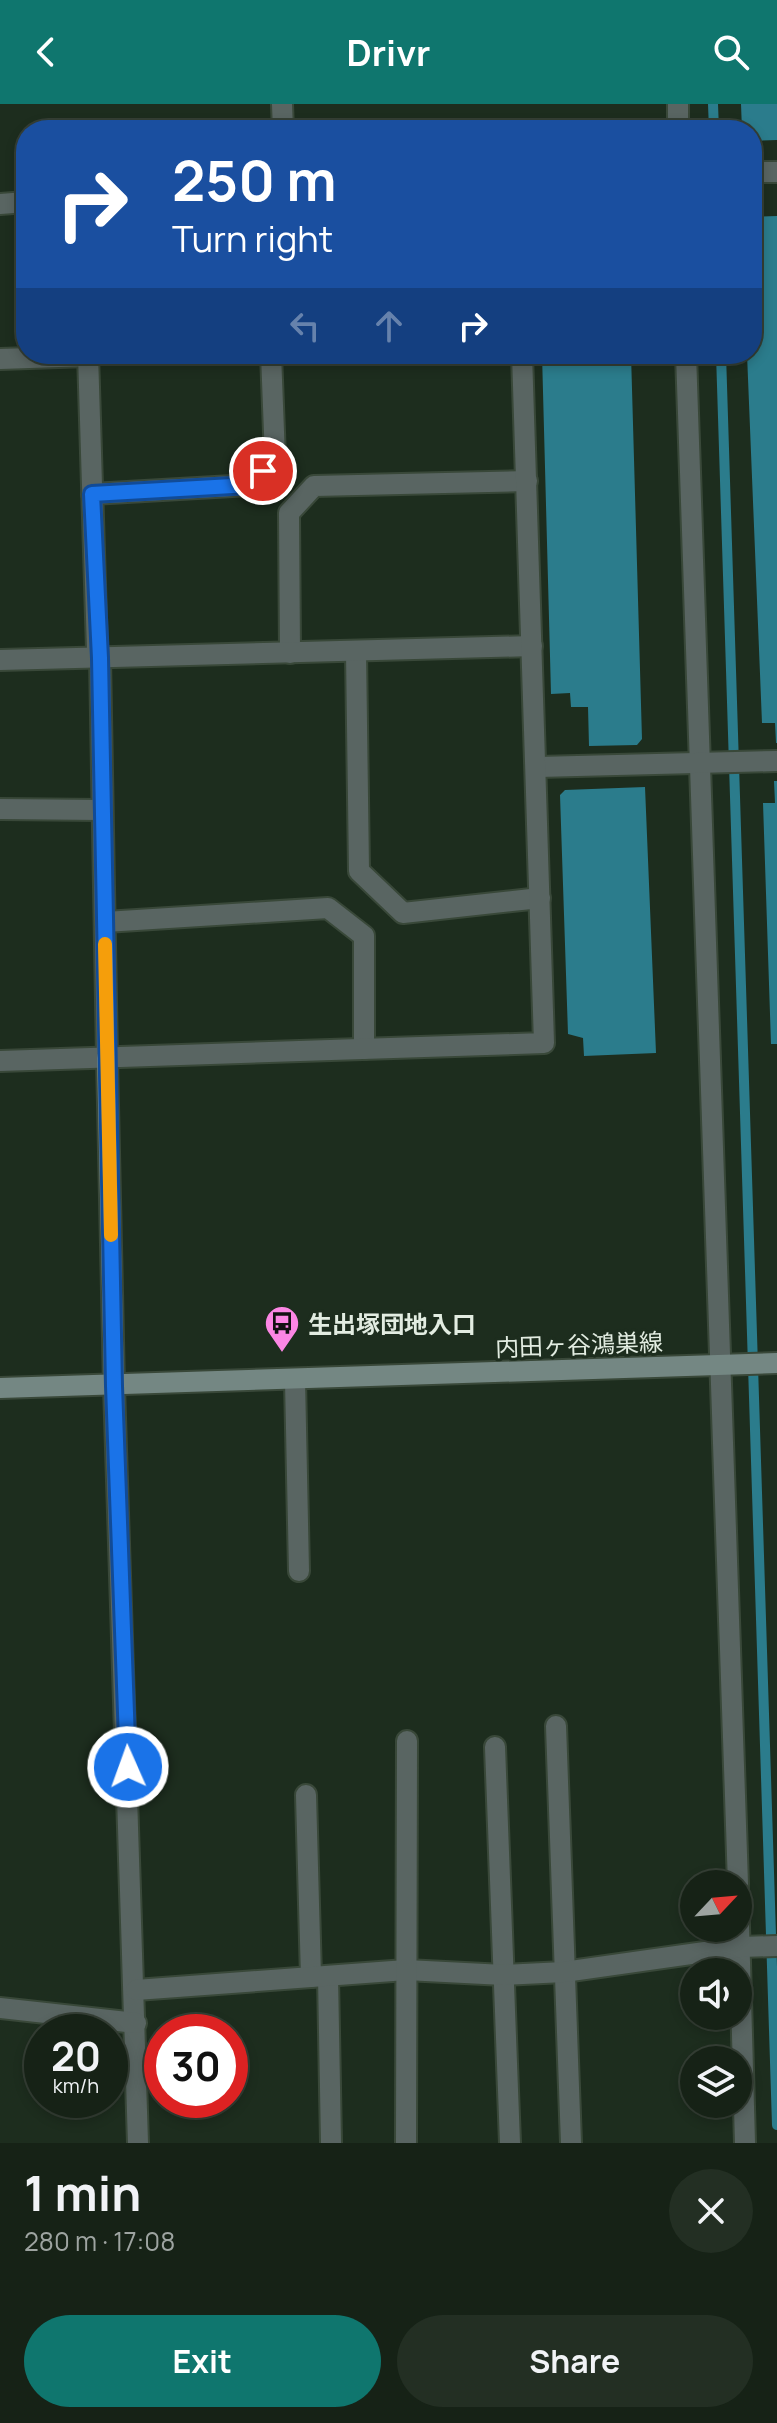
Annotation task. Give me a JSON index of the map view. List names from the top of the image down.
{
  "streets": {
    "main road": ["内田ヶ谷鴻巣線"]
  },
  "places": {
    "bus stop": ["生出塚団地入口"]
  },
  "north": "top right",
  "page": {
    "header": "Drivr",
    "turn": ["250 m", "Turn right"],
    "speed": "20 km/h",
    "limit": "30",
    "heading": ["1 min", "280 m · 17:08"],
    "buttons": ["Exit", "Share"]
  }
}
